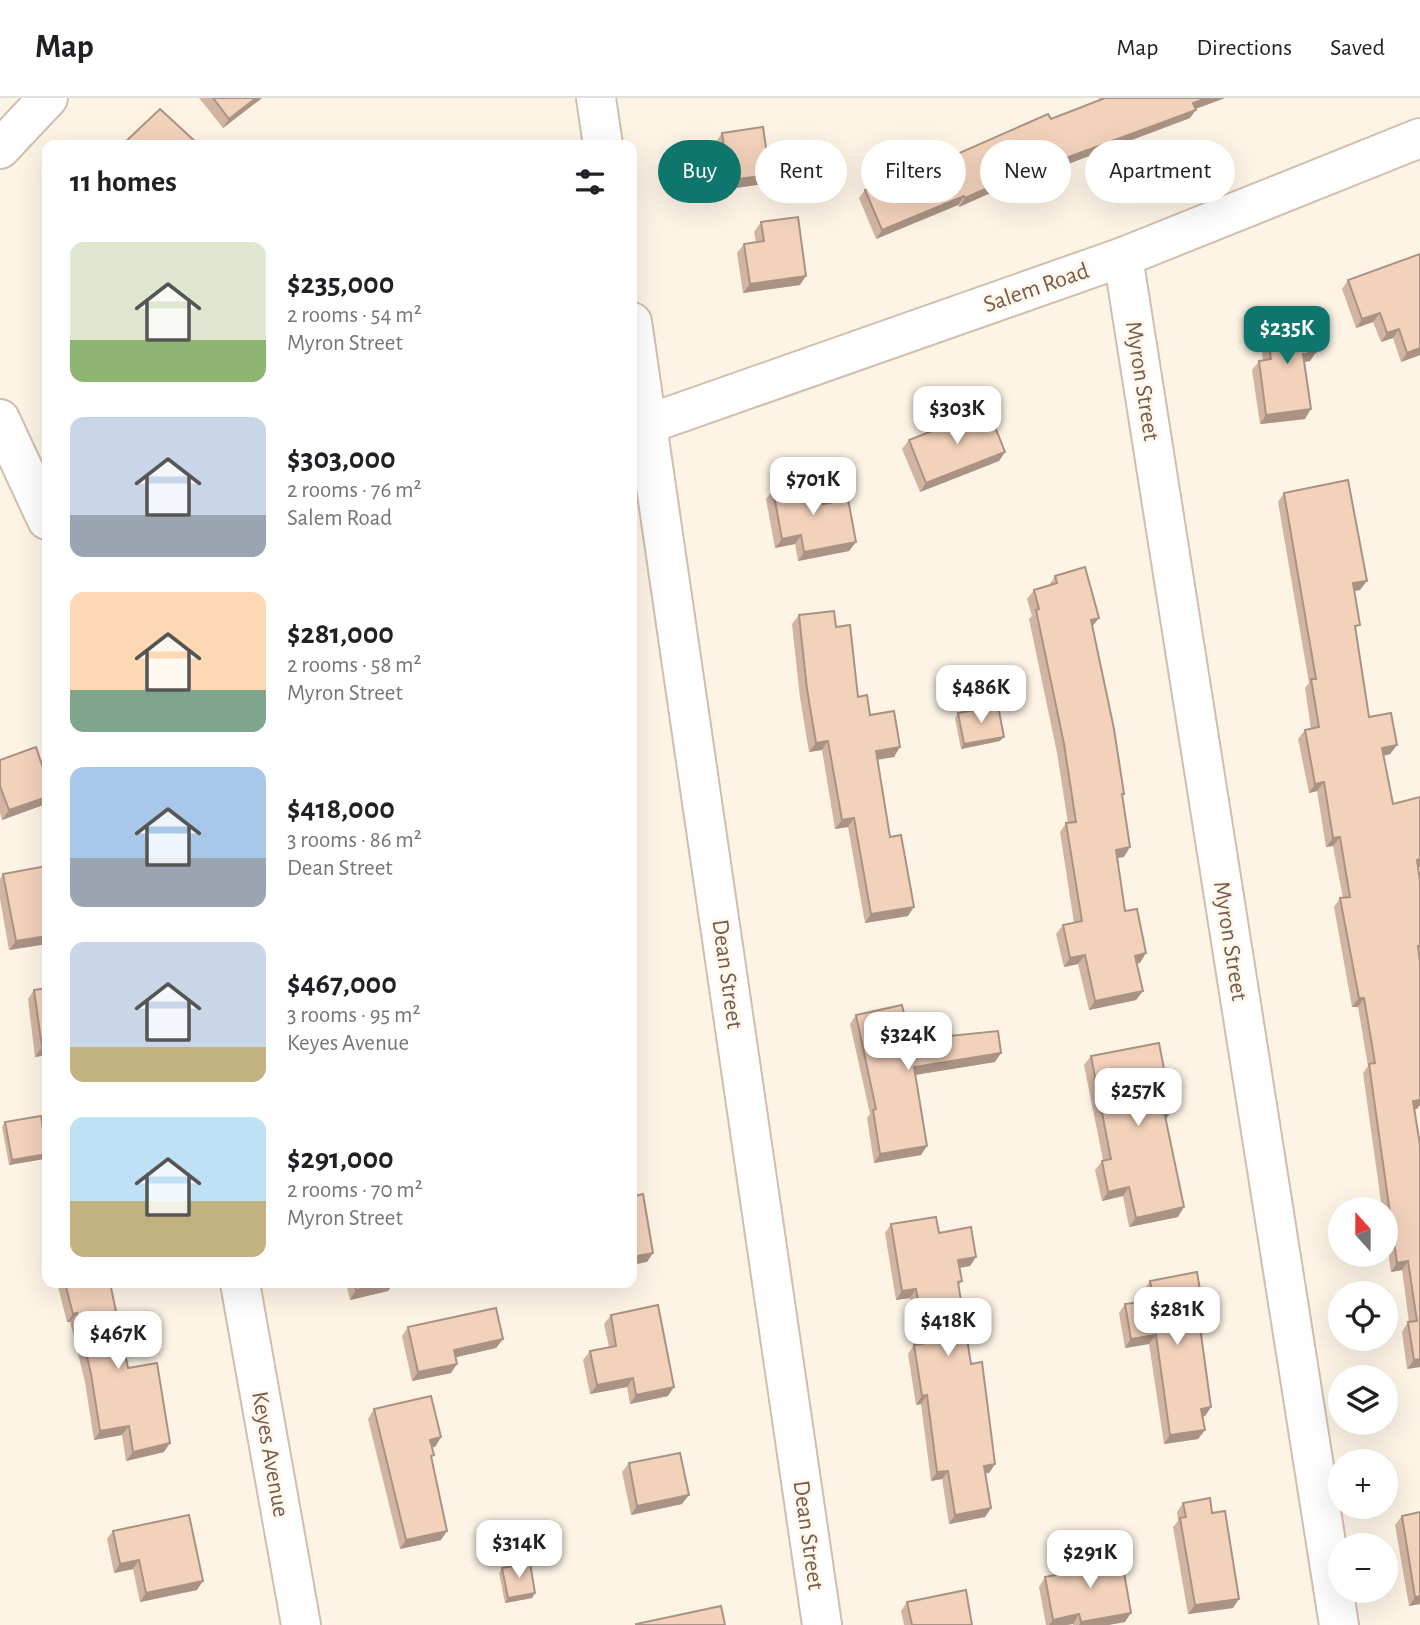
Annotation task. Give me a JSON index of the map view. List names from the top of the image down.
{
  "streets": {
    "street": [
      "Salem Road",
      "Myron Street",
      "Dean Street",
      "Keyes Avenue"
    ]
  },
  "crossings": [
    ["Salem Road", "Myron Street"],
    ["Salem Road", "Dean Street"]
  ],
  "north": "top",
  "page": {
    "header": "Map",
    "nav": ["Map", "Directions", "Saved"],
    "chip": [
      "Buy",
      "Rent",
      "Filters",
      "New",
      "Apartment"
    ],
    "heading": "11 homes",
    "list": [
      {
        "name": "$235,000",
        "note": "2 rooms · 54 m² · Myron Street"
      },
      {
        "name": "$303,000",
        "note": "2 rooms · 76 m² · Salem Road"
      },
      {
        "name": "$281,000",
        "note": "2 rooms · 58 m² · Myron Street"
      },
      {
        "name": "$418,000",
        "note": "3 rooms · 86 m² · Dean Street"
      },
      {
        "name": "$467,000",
        "note": "3 rooms · 95 m² · Keyes Avenue"
      },
      {
        "name": "$291,000",
        "note": "2 rooms · 70 m² · Myron Street"
      }
    ],
    "price": [
      "$235K",
      "$303K",
      "$701K",
      "$486K",
      "$324K",
      "$257K",
      "$281K",
      "$418K",
      "$467K",
      "$314K",
      "$291K"
    ],
    "map_buttons": ["+", "−"]
  }
}
